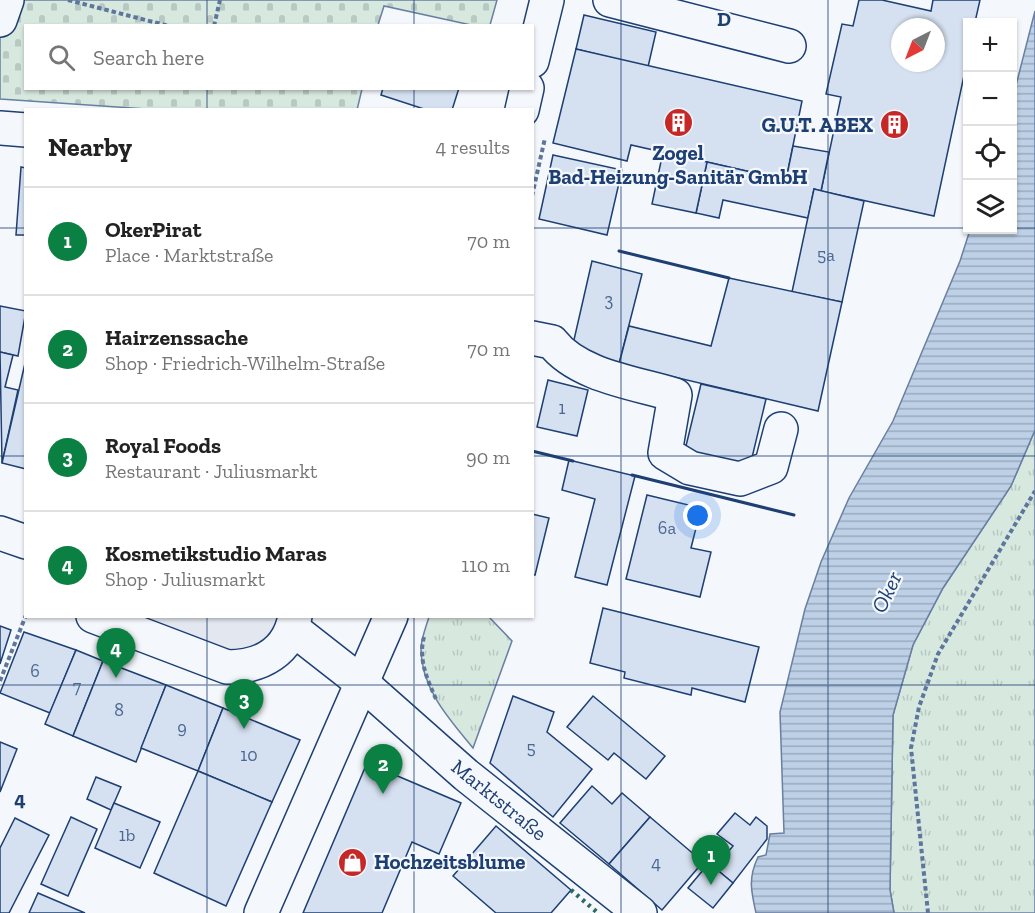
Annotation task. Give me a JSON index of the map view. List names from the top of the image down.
{
  "streets": {
    "street": ["Marktstraße"]
  },
  "water": ["Oker"],
  "places": {
    "building": ["Zogel Bad-Heizung-Sanitär GmbH", "G.U.T. ABEX"],
    "shop": ["Hochzeitsblume"]
  },
  "house_numbers": [
    "5a",
    "3",
    "1",
    "6a",
    "6",
    "7",
    "8",
    "9",
    "5",
    "10",
    "1b",
    "4"
  ],
  "north": "bottom left",
  "page": {
    "map_buttons": ["+", "−"],
    "search": "Search here",
    "heading": ["Nearby", "4 results"],
    "list": [
      {
        "mark": "1",
        "name": "OkerPirat",
        "note": "Place · Marktstraße",
        "value": "70 m"
      },
      {
        "mark": "2",
        "name": "Hairzenssache",
        "note": "Shop · Friedrich-Wilhelm-Straße",
        "value": "70 m"
      },
      {
        "mark": "3",
        "name": "Royal Foods",
        "note": "Restaurant · Juliusmarkt",
        "value": "90 m"
      },
      {
        "mark": "4",
        "name": "Kosmetikstudio Maras",
        "note": "Shop · Juliusmarkt",
        "value": "110 m"
      }
    ],
    "pins": [
      "4",
      "3",
      "2",
      "1"
    ]
  },
  "grid": {
    "columns": ["D"],
    "rows": ["4"]
  }
}
